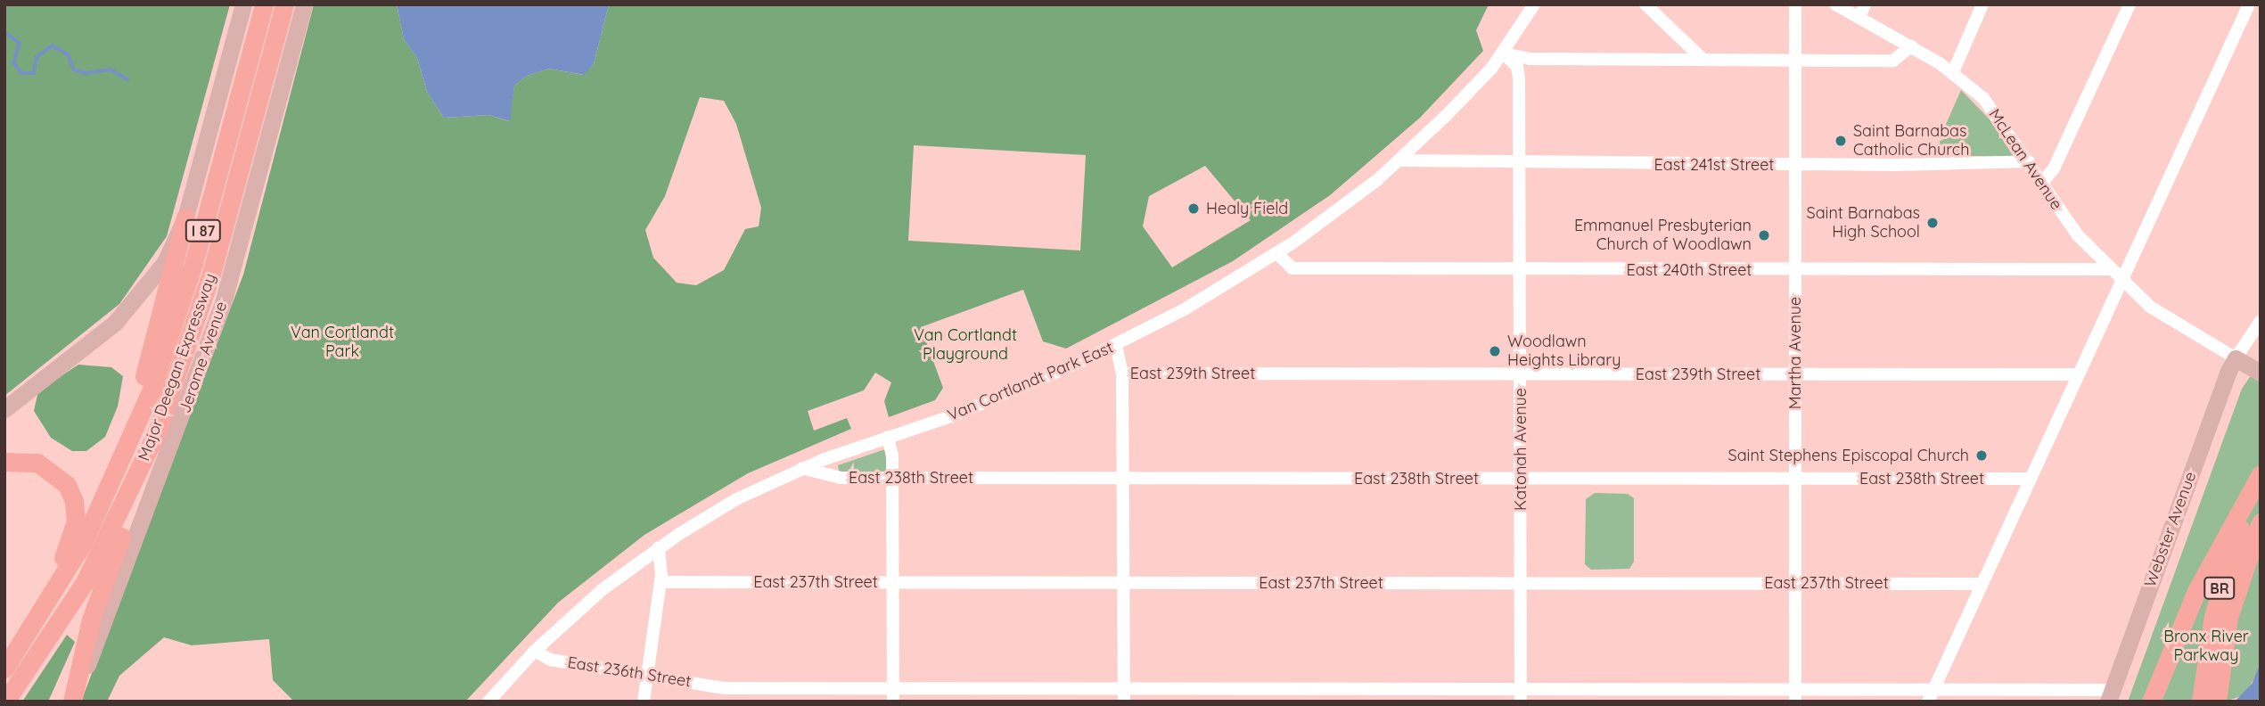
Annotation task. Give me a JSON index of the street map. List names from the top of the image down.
{
  "streets": {
    "highway": ["I 87", "Major Deegan Expressway", "BR"],
    "main road": ["Jerome Avenue", "Webster Avenue"],
    "street": [
      "McLean Avenue",
      "East 241st Street",
      "East 240th Street",
      "Martha Avenue",
      "East 239th Street",
      "Van Cortlandt Park East",
      "Katonah Avenue",
      "East 238th Street",
      "East 237th Street",
      "East 236th Street"
    ]
  },
  "crossings": [
    ["McLean Avenue", "East 241st Street"],
    ["McLean Avenue", "East 240th Street"],
    ["McLean Avenue", "Webster Avenue"],
    ["East 241st Street", "Martha Avenue"],
    ["East 241st Street", "Van Cortlandt Park East"],
    ["East 241st Street", "Katonah Avenue"],
    ["East 240th Street", "Martha Avenue"],
    ["East 240th Street", "Van Cortlandt Park East"],
    ["East 240th Street", "Katonah Avenue"],
    ["Martha Avenue", "East 239th Street"],
    ["Martha Avenue", "East 238th Street"],
    ["Martha Avenue", "East 237th Street"],
    ["Martha Avenue", "East 236th Street"],
    ["East 239th Street", "Van Cortlandt Park East"],
    ["East 239th Street", "Katonah Avenue"],
    ["Van Cortlandt Park East", "Katonah Avenue"],
    ["Van Cortlandt Park East", "East 238th Street"],
    ["Van Cortlandt Park East", "East 236th Street"],
    ["Katonah Avenue", "East 238th Street"],
    ["Katonah Avenue", "East 237th Street"],
    ["Katonah Avenue", "East 236th Street"],
    ["Webster Avenue", "East 236th Street"]
  ],
  "parks": ["Van Cortlandt Park", "Van Cortlandt Playground", "Bronx River Parkway"],
  "places": [
    "Saint Barnabas Catholic Church",
    "Healy Field",
    "Saint Barnabas High School",
    "Emmanuel Presbyterian Church of Woodlawn",
    "Woodlawn Heights Library",
    "Saint Stephens Episcopal Church"
  ]
}
